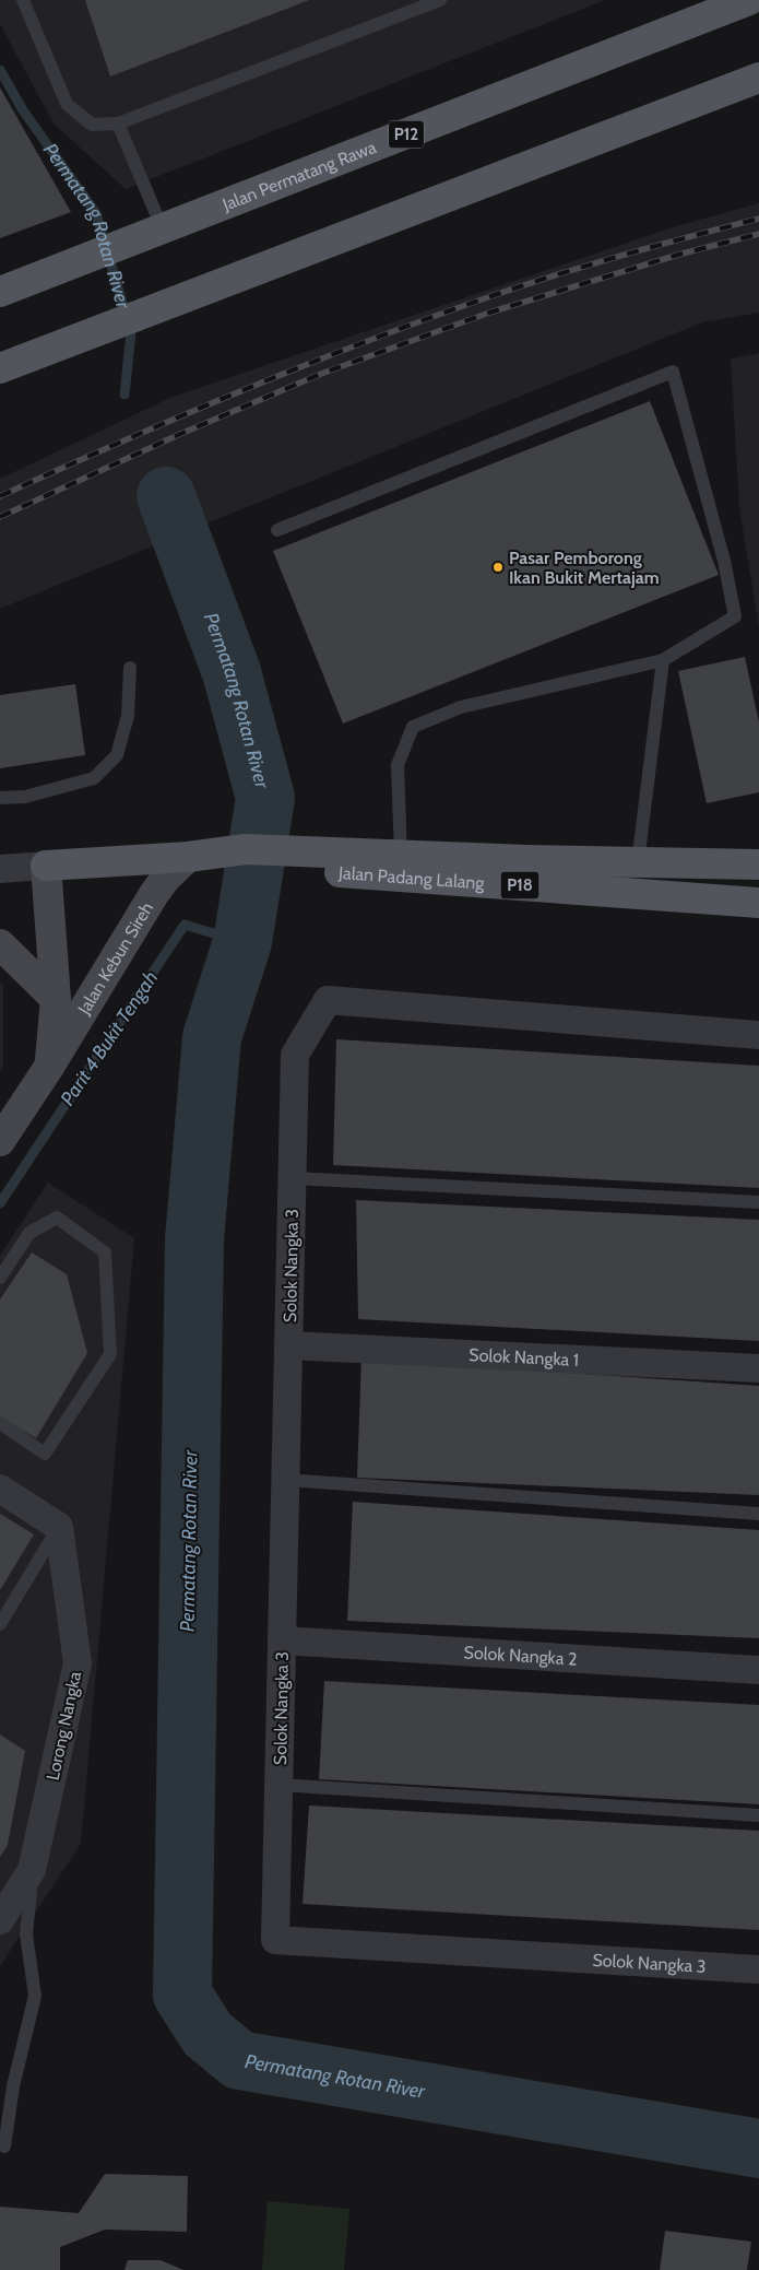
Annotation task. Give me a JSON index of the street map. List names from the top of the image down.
{
  "streets": {
    "main road": [
      "P12",
      "Jalan Permatang Rawa",
      "Jalan Padang Lalang",
      "P18"
    ],
    "street": [
      "Jalan Kebun Sireh",
      "Solok Nangka 3",
      "Solok Nangka 1",
      "Solok Nangka 2",
      "Lorong Nangka"
    ]
  },
  "crossings": [
    ["Jalan Padang Lalang", "Jalan Kebun Sireh"],
    ["Solok Nangka 3", "Solok Nangka 1"],
    ["Solok Nangka 3", "Solok Nangka 2"]
  ],
  "water": ["Permatang Rotan River", "Parit 4 Bukit Tengah"],
  "places": ["Pasar Pemborong Ikan Bukit Mertajam"]
}
